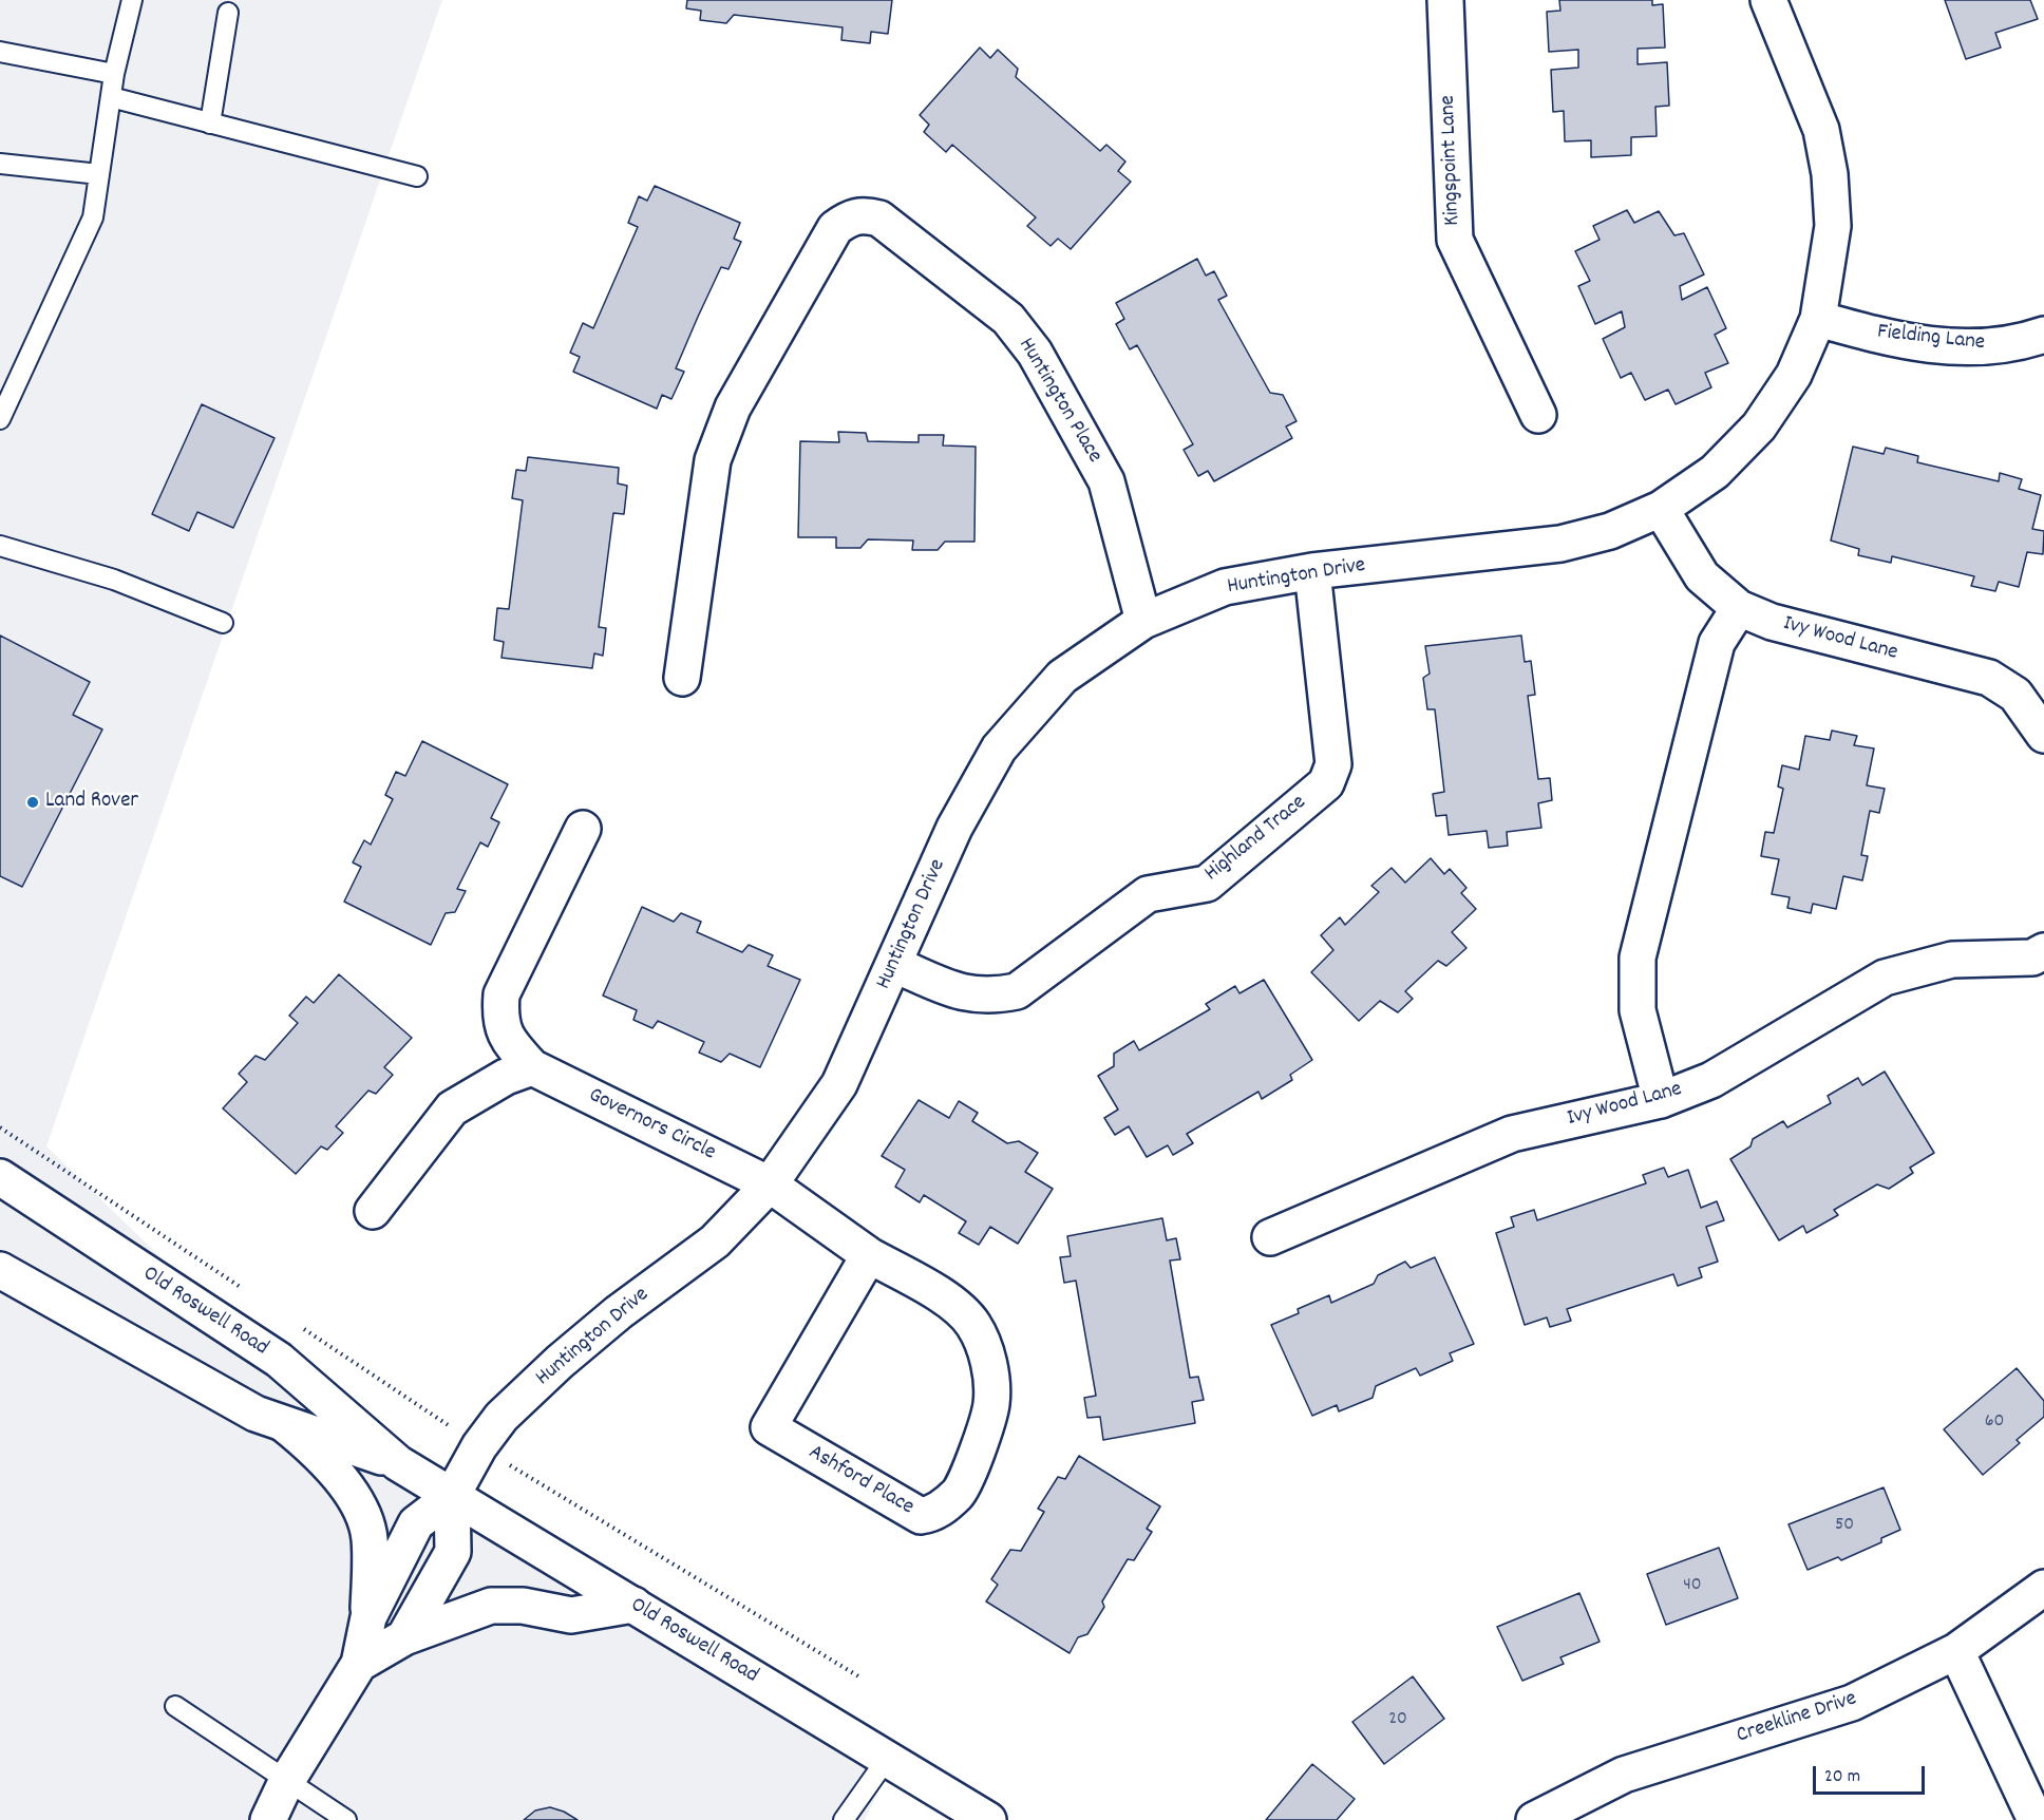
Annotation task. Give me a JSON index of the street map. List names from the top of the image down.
{
  "streets": {
    "street": [
      "Kingspoint Lane",
      "Fielding Lane",
      "Huntington Place",
      "Huntington Drive",
      "Ivy Wood Lane",
      "Highland Trace",
      "Governors Circle",
      "Old Roswell Road",
      "Ashford Place",
      "Creekline Drive"
    ]
  },
  "crossings": [
    ["Fielding Lane", "Huntington Drive"],
    ["Huntington Place", "Huntington Drive"],
    ["Huntington Drive", "Ivy Wood Lane"],
    ["Huntington Drive", "Highland Trace"],
    ["Huntington Drive", "Governors Circle"],
    ["Huntington Drive", "Old Roswell Road"],
    ["Huntington Drive", "Ashford Place"],
    ["Governors Circle", "Ashford Place"]
  ],
  "places": ["Land Rover"],
  "house_numbers": [
    "60",
    "50",
    "40",
    "20"
  ],
  "scale_bar": "20 m"
}
